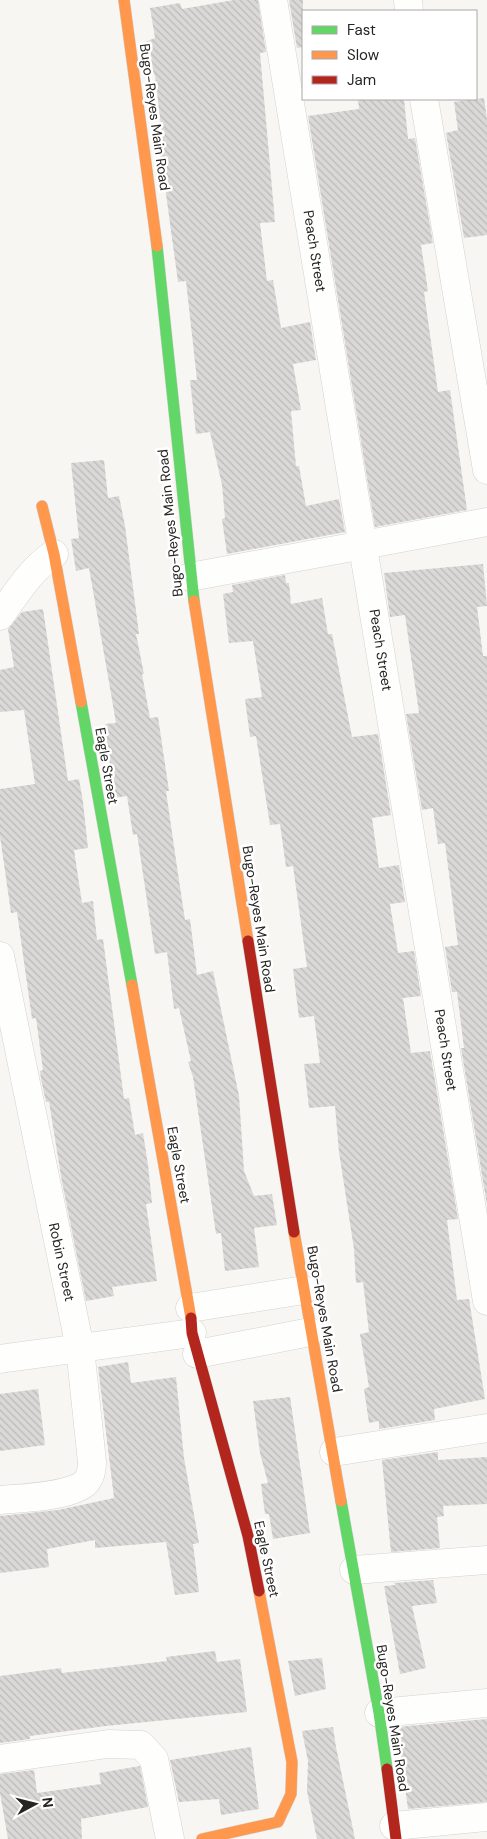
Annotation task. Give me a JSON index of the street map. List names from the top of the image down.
{
  "streets": {
    "street": [
      "Bugo-Reyes Main Road",
      "Peach Street",
      "Eagle Street",
      "Robin Street"
    ]
  },
  "legend": ["Fast", "Slow", "Jam"],
  "north": "right"
}
